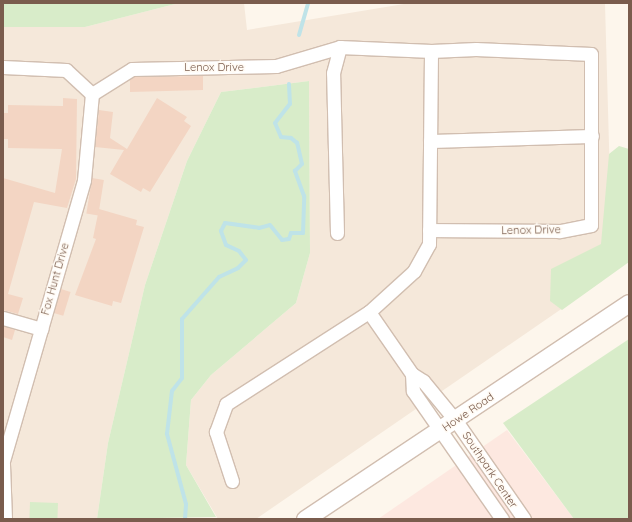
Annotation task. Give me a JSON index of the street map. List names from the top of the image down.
{
  "streets": {
    "street": [
      "Lenox Drive",
      "Fox Hunt Drive",
      "Howe Road",
      "Southpark Center"
    ]
  },
  "crossings": [
    ["Lenox Drive", "Fox Hunt Drive"],
    ["Howe Road", "Southpark Center"]
  ]
}
